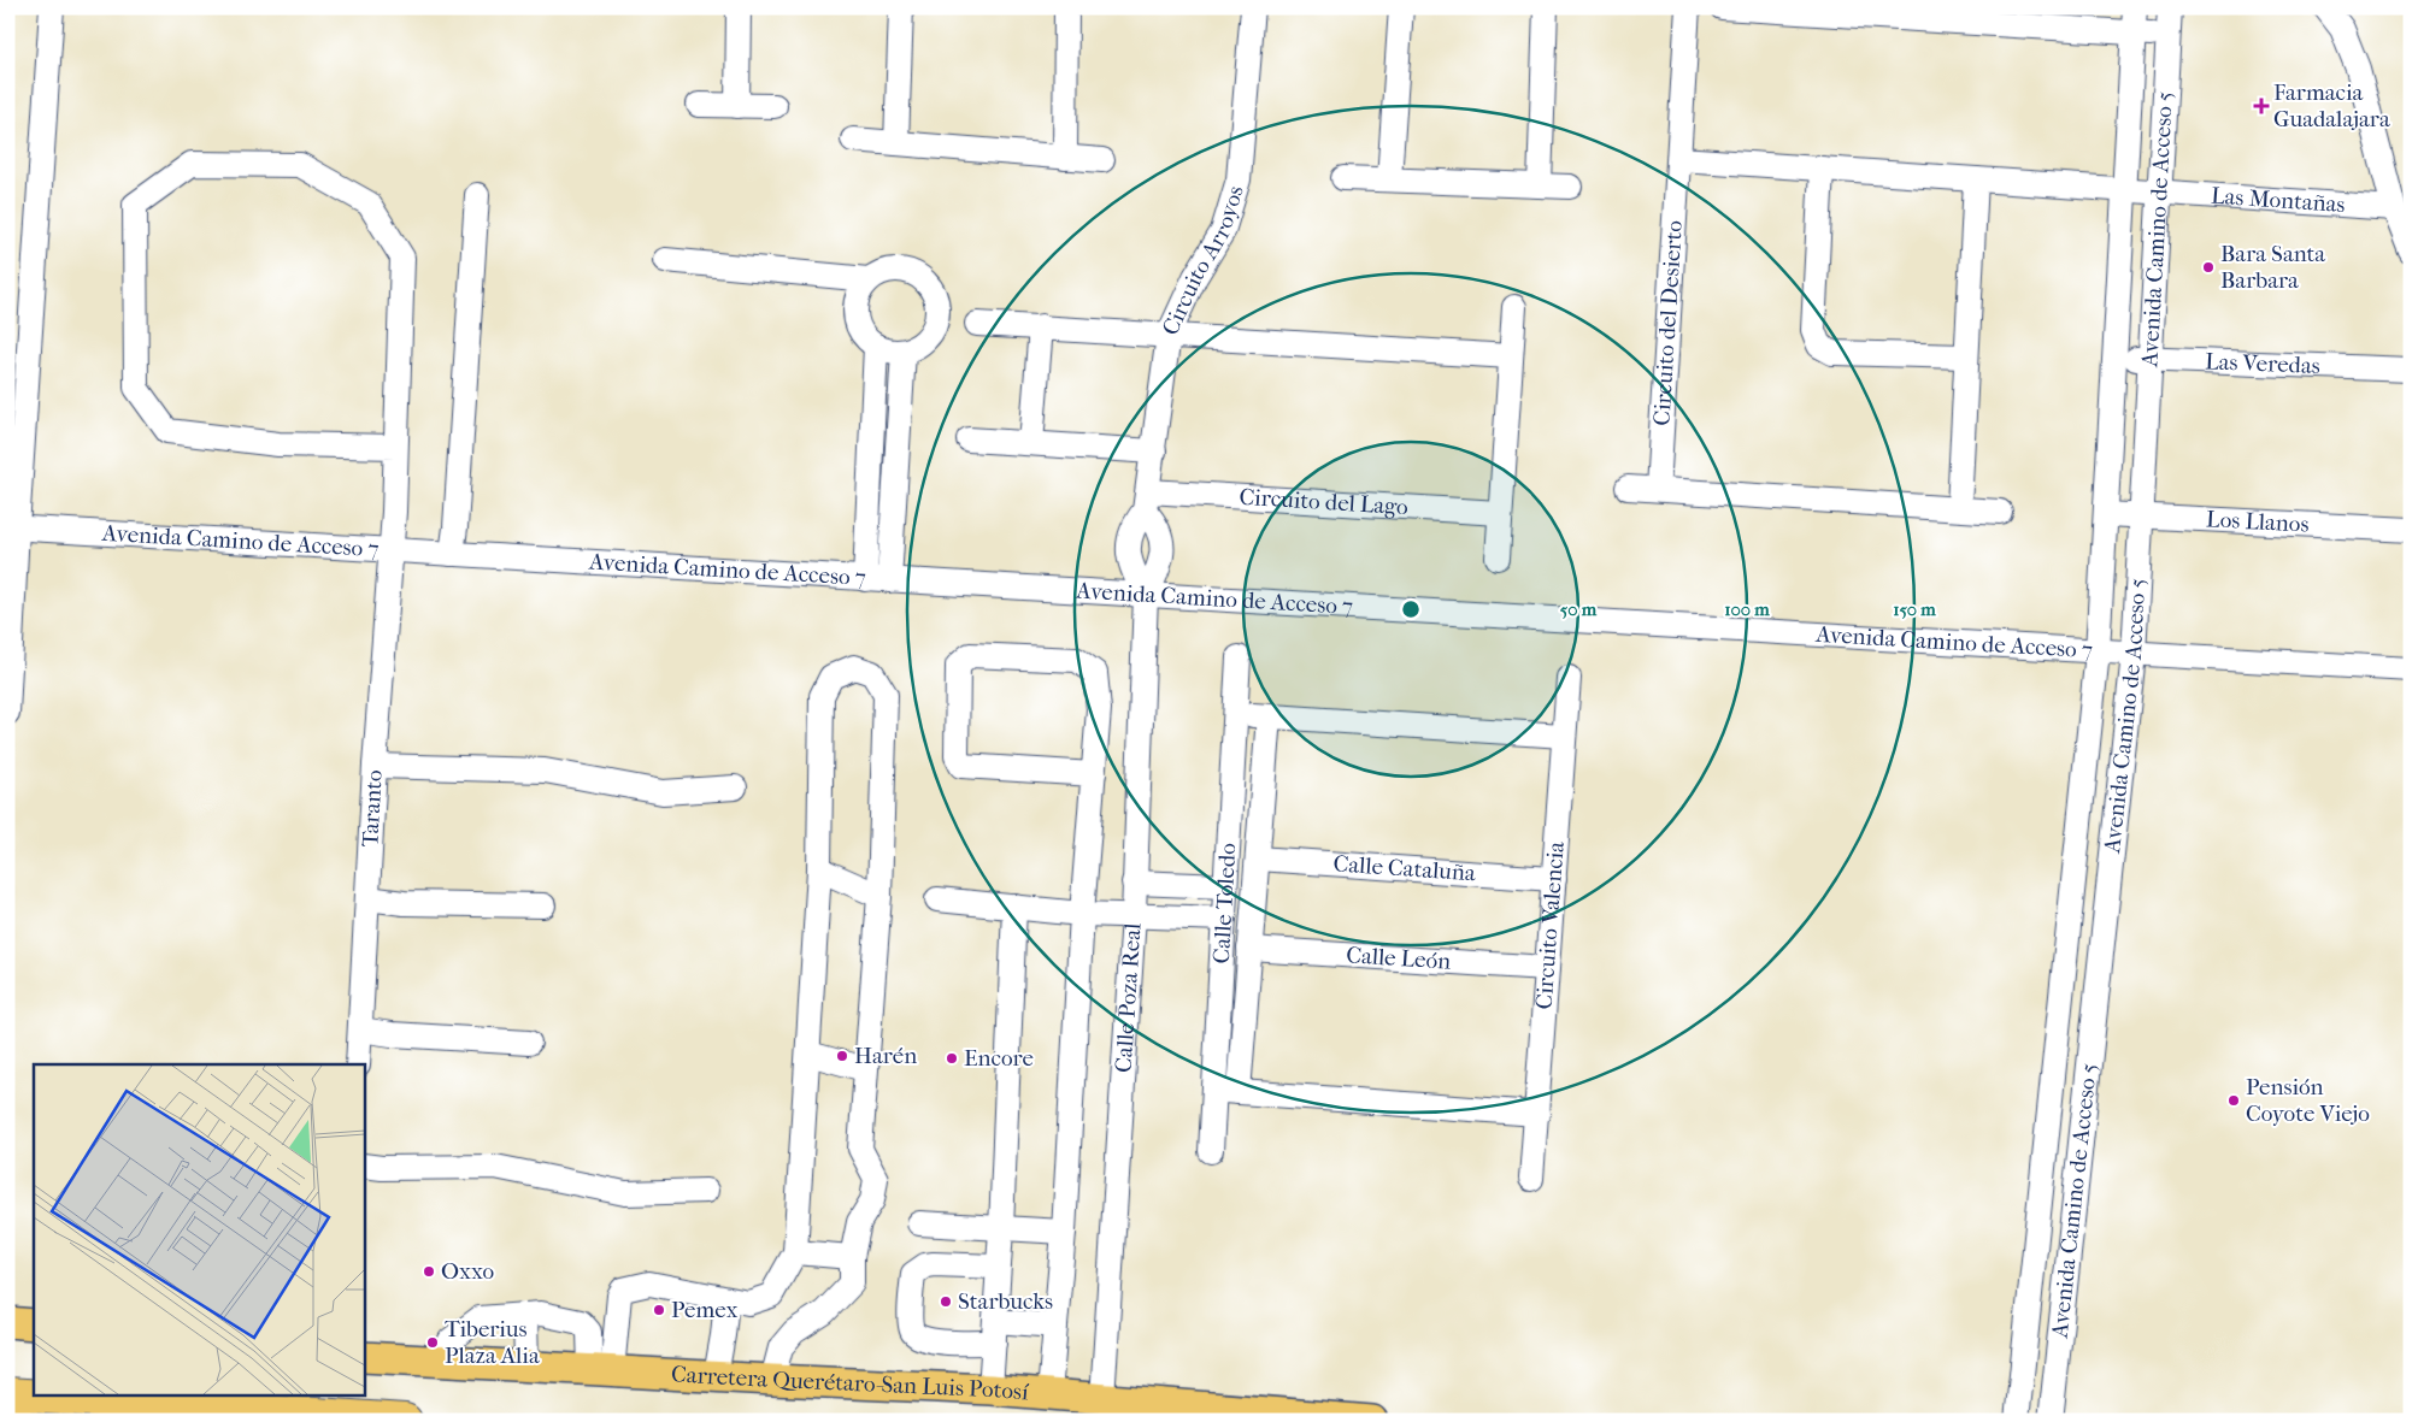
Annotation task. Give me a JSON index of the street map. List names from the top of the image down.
{
  "streets": {
    "main road": ["Carretera Querétaro-San Luis Potosí"],
    "street": [
      "Las Montañas",
      "Avenida Camino de Acceso 5",
      "Circuito Arroyos",
      "Circuito del Desierto",
      "Las Veredas",
      "Circuito del Lago",
      "Los Llanos",
      "Avenida Camino de Acceso 7",
      "Taranto",
      "Calle Cataluña",
      "Calle Toledo",
      "Circuito Valencia",
      "Calle León",
      "Calle Poza Real"
    ]
  },
  "crossings": [
    ["Las Montañas", "Avenida Camino de Acceso 5"],
    ["Avenida Camino de Acceso 5", "Las Veredas"],
    ["Avenida Camino de Acceso 5", "Los Llanos"],
    ["Avenida Camino de Acceso 5", "Avenida Camino de Acceso 7"],
    ["Circuito Arroyos", "Circuito del Lago"],
    ["Circuito Arroyos", "Avenida Camino de Acceso 7"],
    ["Circuito Arroyos", "Calle Poza Real"],
    ["Avenida Camino de Acceso 7", "Taranto"],
    ["Avenida Camino de Acceso 7", "Calle Poza Real"],
    ["Calle Cataluña", "Calle Toledo"],
    ["Calle Cataluña", "Circuito Valencia"],
    ["Calle Toledo", "Calle León"],
    ["Circuito Valencia", "Calle León"],
    ["Calle Poza Real", "Carretera Querétaro-San Luis Potosí"]
  ],
  "places": {
    "health": ["Farmacia Guadalajara"],
    "other": [
      "Bara Santa Barbara",
      "Harén",
      "Encore",
      "Pensión Coyote Viejo",
      "Oxxo",
      "Starbucks",
      "Pemex",
      "Tiberius Plaza Alia"
    ]
  },
  "rings": ["50 m", "100 m", "150 m"]
}
